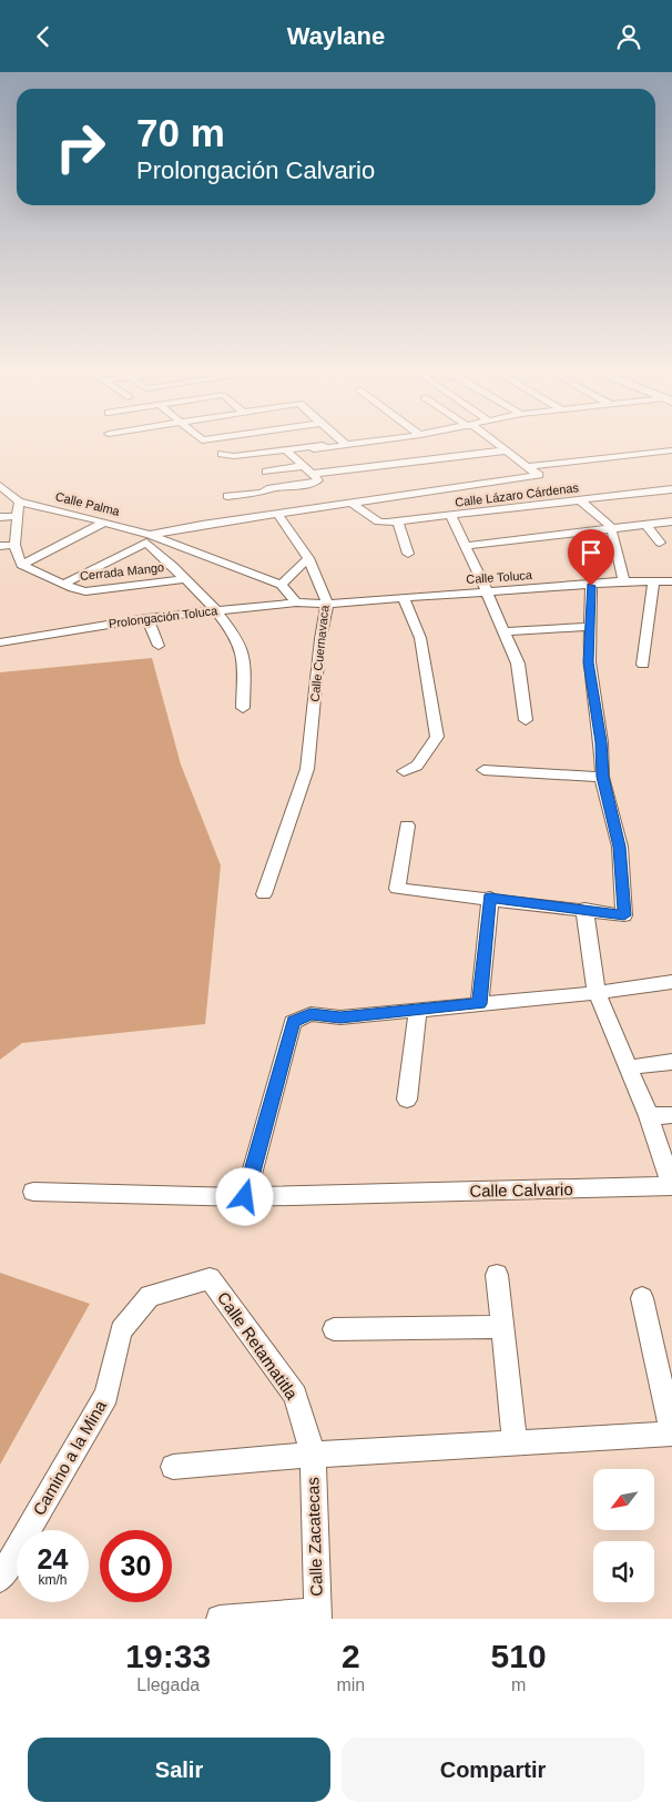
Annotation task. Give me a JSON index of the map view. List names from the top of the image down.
{
  "streets": {
    "street": [
      "Calle Lázaro Cárdenas",
      "Calle Palma",
      "Cerrada Mango",
      "Calle Toluca",
      "Prolongación Toluca",
      "Calle Cuernavaca",
      "Calle Calvario",
      "Calle Retamatitla",
      "Camino a la Mina",
      "Calle Zacatecas"
    ]
  },
  "crossings": [
    ["Calle Toluca", "Prolongación Toluca"],
    ["Calle Toluca", "Calle Cuernavaca"],
    ["Prolongación Toluca", "Calle Cuernavaca"],
    ["Calle Retamatitla", "Camino a la Mina"],
    ["Calle Retamatitla", "Calle Zacatecas"]
  ],
  "north": "bottom left",
  "page": {
    "header": "Waylane",
    "turn": ["70 m", "Prolongación Calvario"],
    "speed": "24 km/h",
    "limit": "30",
    "eta": [
      "19:33",
      "Llegada",
      "2",
      "min",
      "510",
      "m"
    ],
    "buttons": ["Salir", "Compartir"]
  }
}
